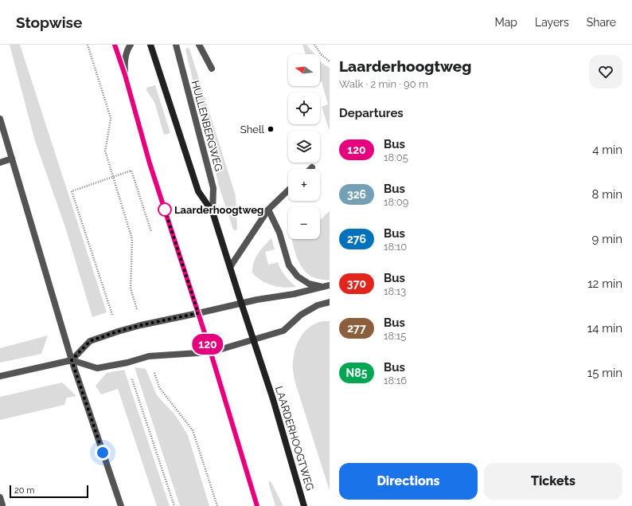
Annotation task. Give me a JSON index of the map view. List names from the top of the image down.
{
  "streets": {
    "street": ["HULLENBERGWEG", "LAARDERHOOGTWEG"]
  },
  "crossings": [
    ["HULLENBERGWEG", "LAARDERHOOGTWEG"]
  ],
  "places": ["Shell", "Laarderhoogtweg"],
  "lines": ["bus line 120"],
  "scale_bar": "20 m",
  "north": "left",
  "page": {
    "header": "Stopwise",
    "nav": ["Map", "Layers", "Share"],
    "on_map": "120",
    "heading": [
      ["Laarderhoogtweg", "Walk · 2 min · 90 m"],
      "Departures"
    ],
    "map_buttons": ["+", "−"],
    "list": [
      {
        "mark": "120",
        "name": "Bus",
        "note": "18:05",
        "value": "4 min"
      },
      {
        "mark": "326",
        "name": "Bus",
        "note": "18:09",
        "value": "8 min"
      },
      {
        "mark": "276",
        "name": "Bus",
        "note": "18:10",
        "value": "9 min"
      },
      {
        "mark": "370",
        "name": "Bus",
        "note": "18:13",
        "value": "12 min"
      },
      {
        "mark": "277",
        "name": "Bus",
        "note": "18:15",
        "value": "14 min"
      },
      {
        "mark": "N85",
        "name": "Bus",
        "note": "18:16",
        "value": "15 min"
      }
    ],
    "buttons": ["Directions", "Tickets"],
    "scale": "20 m"
  }
}
